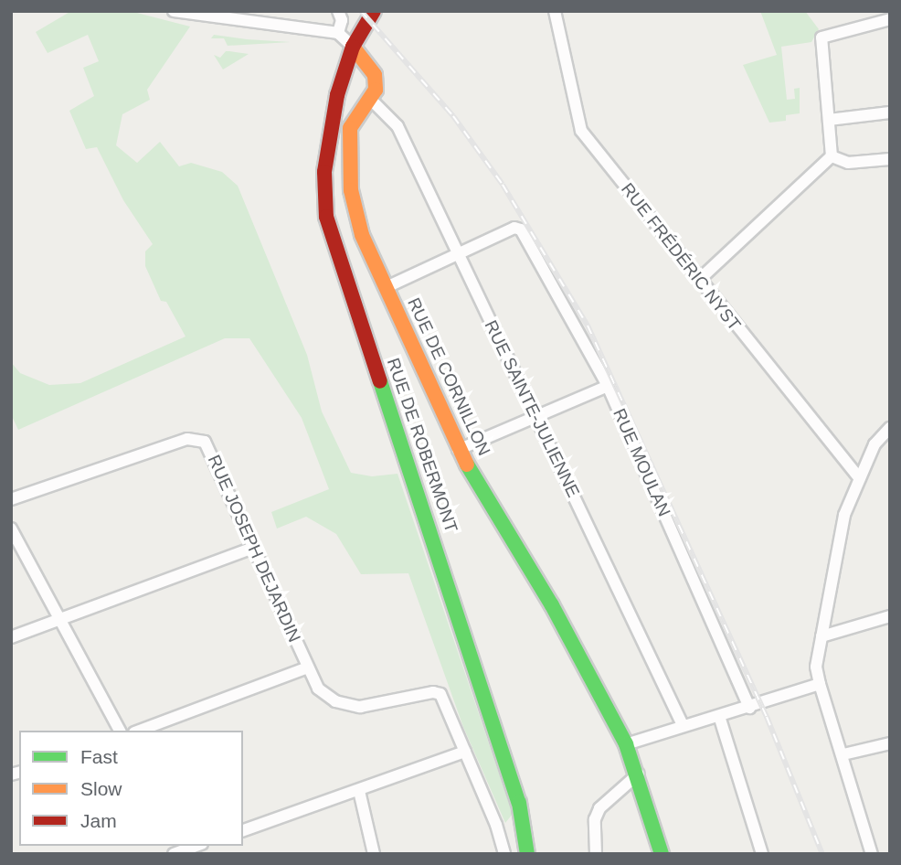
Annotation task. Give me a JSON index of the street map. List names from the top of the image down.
{
  "streets": {
    "main road": ["RUE DE CORNILLON", "RUE DE ROBERMONT"],
    "street": [
      "RUE FRÉDÉRIC NYST",
      "RUE SAINTE-JULIENNE",
      "RUE MOULAN",
      "RUE JOSEPH DEJARDIN"
    ]
  },
  "crossings": [
    ["RUE DE CORNILLON", "RUE SAINTE-JULIENNE"],
    ["RUE SAINTE-JULIENNE", "RUE MOULAN"]
  ],
  "legend": ["Fast", "Slow", "Jam"]
}
